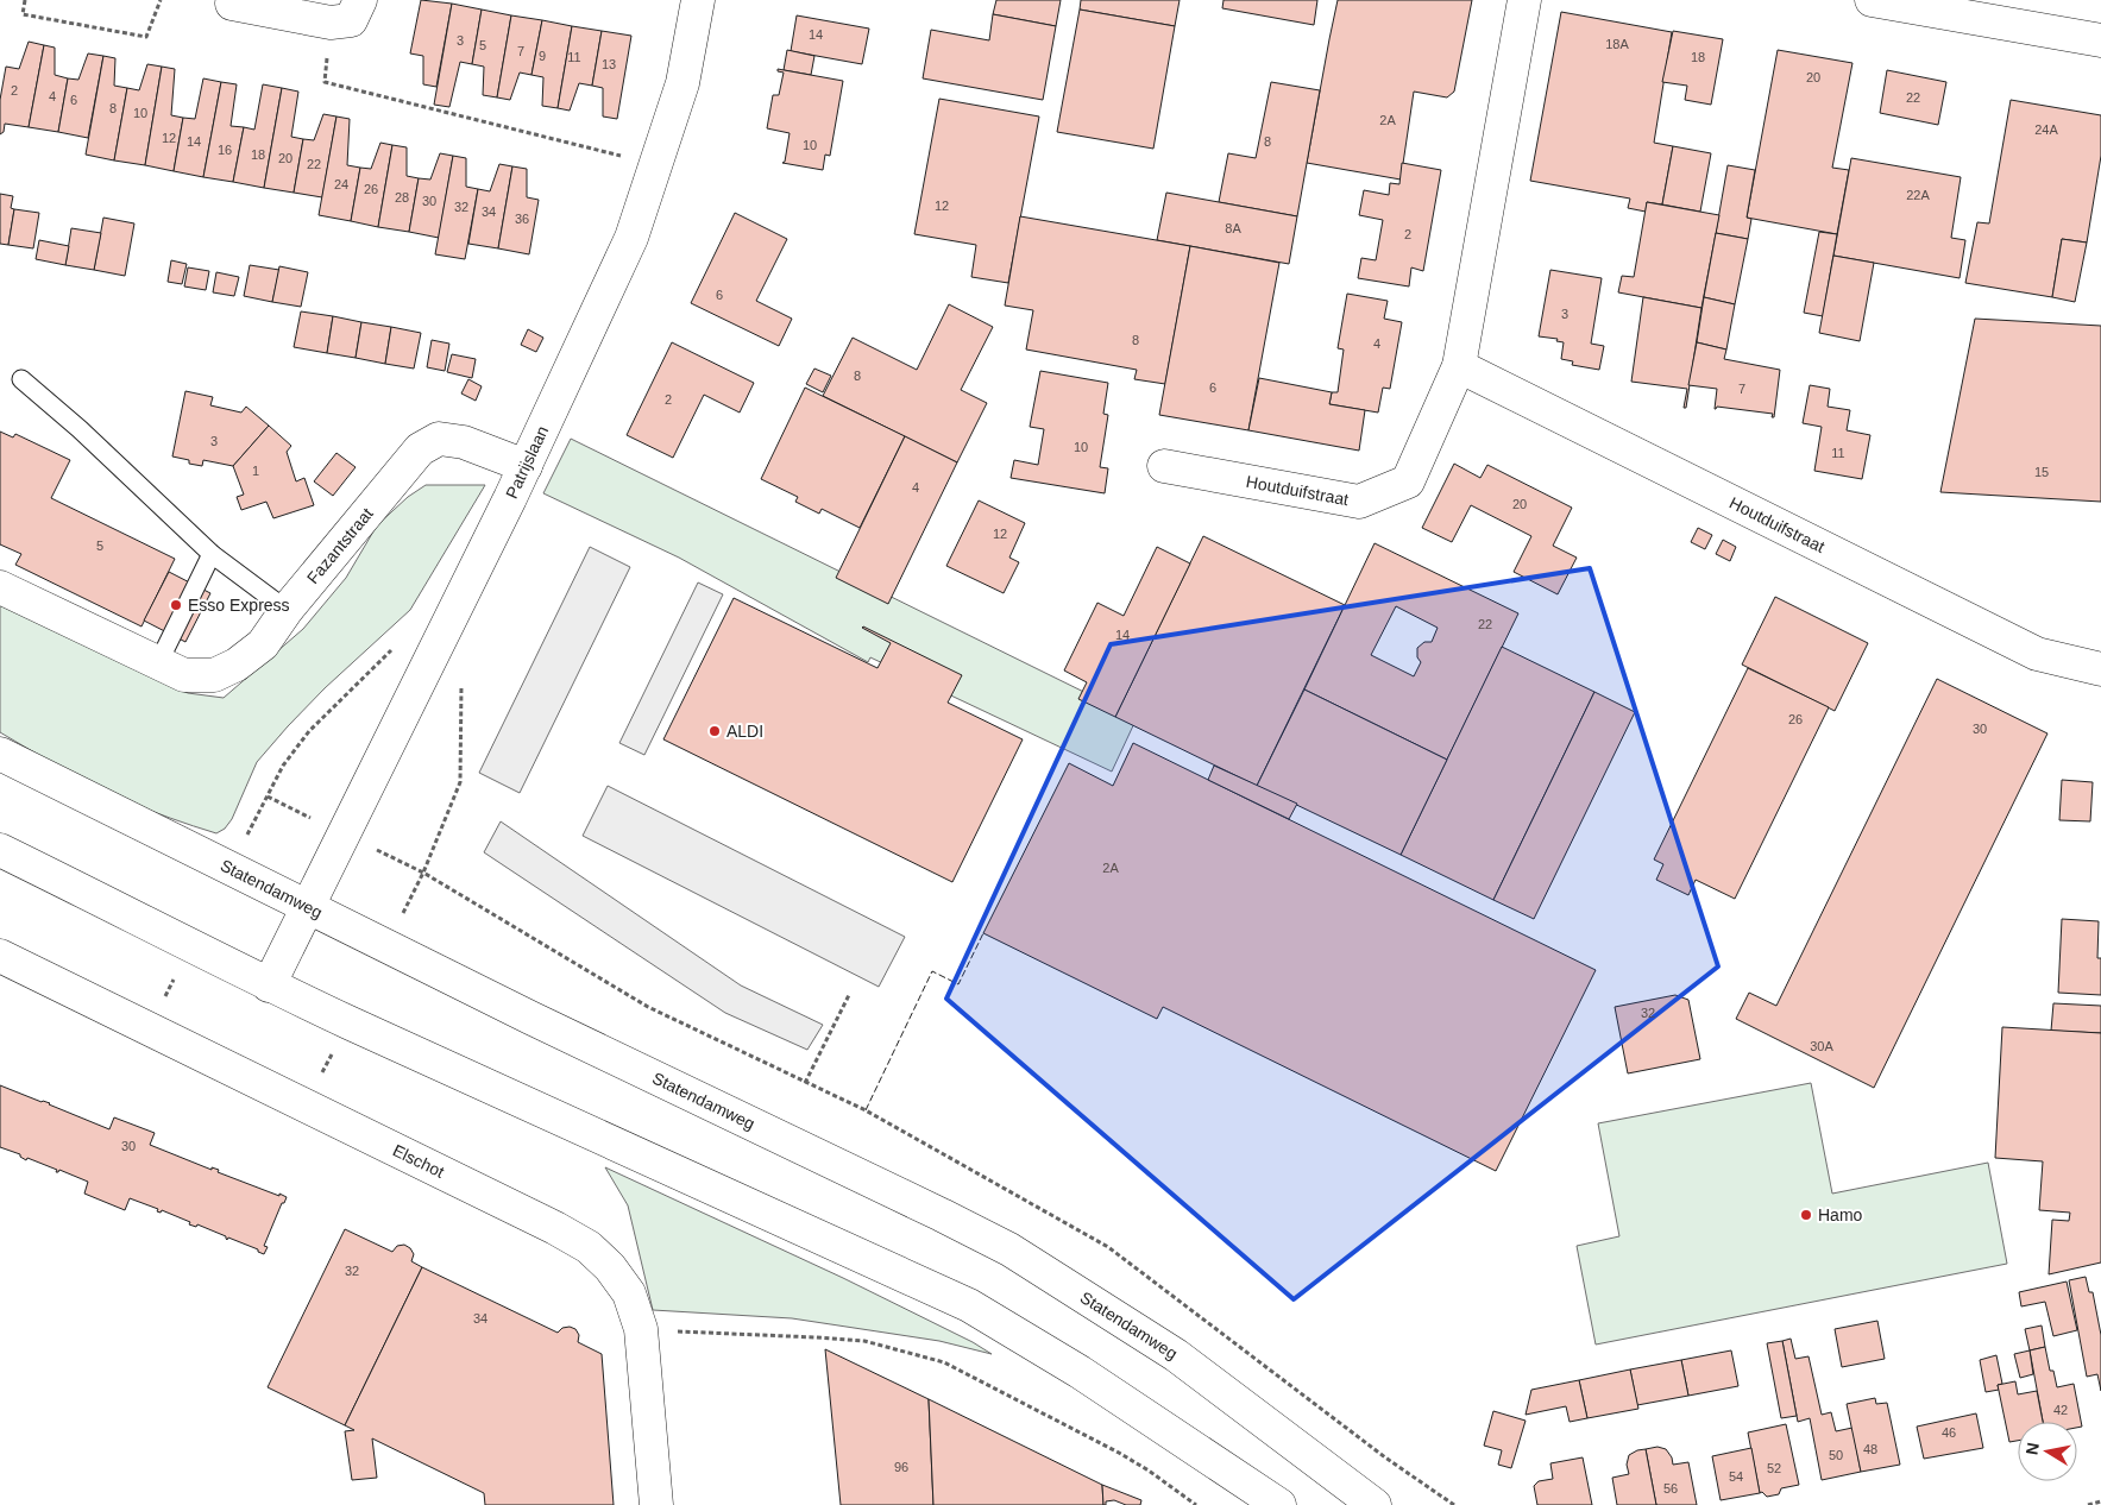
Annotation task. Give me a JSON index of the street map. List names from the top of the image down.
{
  "streets": {
    "street": [
      "Patrijslaan",
      "Houtduifstraat",
      "Fazantstraat",
      "Statendamweg",
      "Elschot"
    ]
  },
  "crossings": [
    ["Patrijslaan", "Fazantstraat"],
    ["Patrijslaan", "Statendamweg"]
  ],
  "places": ["Esso Express", "ALDI", "Hamo"],
  "house_numbers": [
    "14",
    "3",
    "18A",
    "5",
    "7",
    "9",
    "11",
    "18",
    "13",
    "20",
    "2",
    "4",
    "22",
    "6",
    "8",
    "10",
    "2A",
    "24A",
    "12",
    "14",
    "8",
    "10",
    "16",
    "18",
    "20",
    "22",
    "24",
    "26",
    "22A",
    "28",
    "30",
    "12",
    "32",
    "34",
    "36",
    "8A",
    "2",
    "6",
    "3",
    "8",
    "4",
    "8",
    "6",
    "7",
    "2",
    "3",
    "10",
    "11",
    "1",
    "15",
    "4",
    "20",
    "12",
    "5",
    "22",
    "14",
    "26",
    "30",
    "2A",
    "32",
    "30A",
    "30",
    "32",
    "34",
    "42",
    "46",
    "48",
    "50",
    "96",
    "52",
    "54",
    "56"
  ],
  "north": "left"
}
